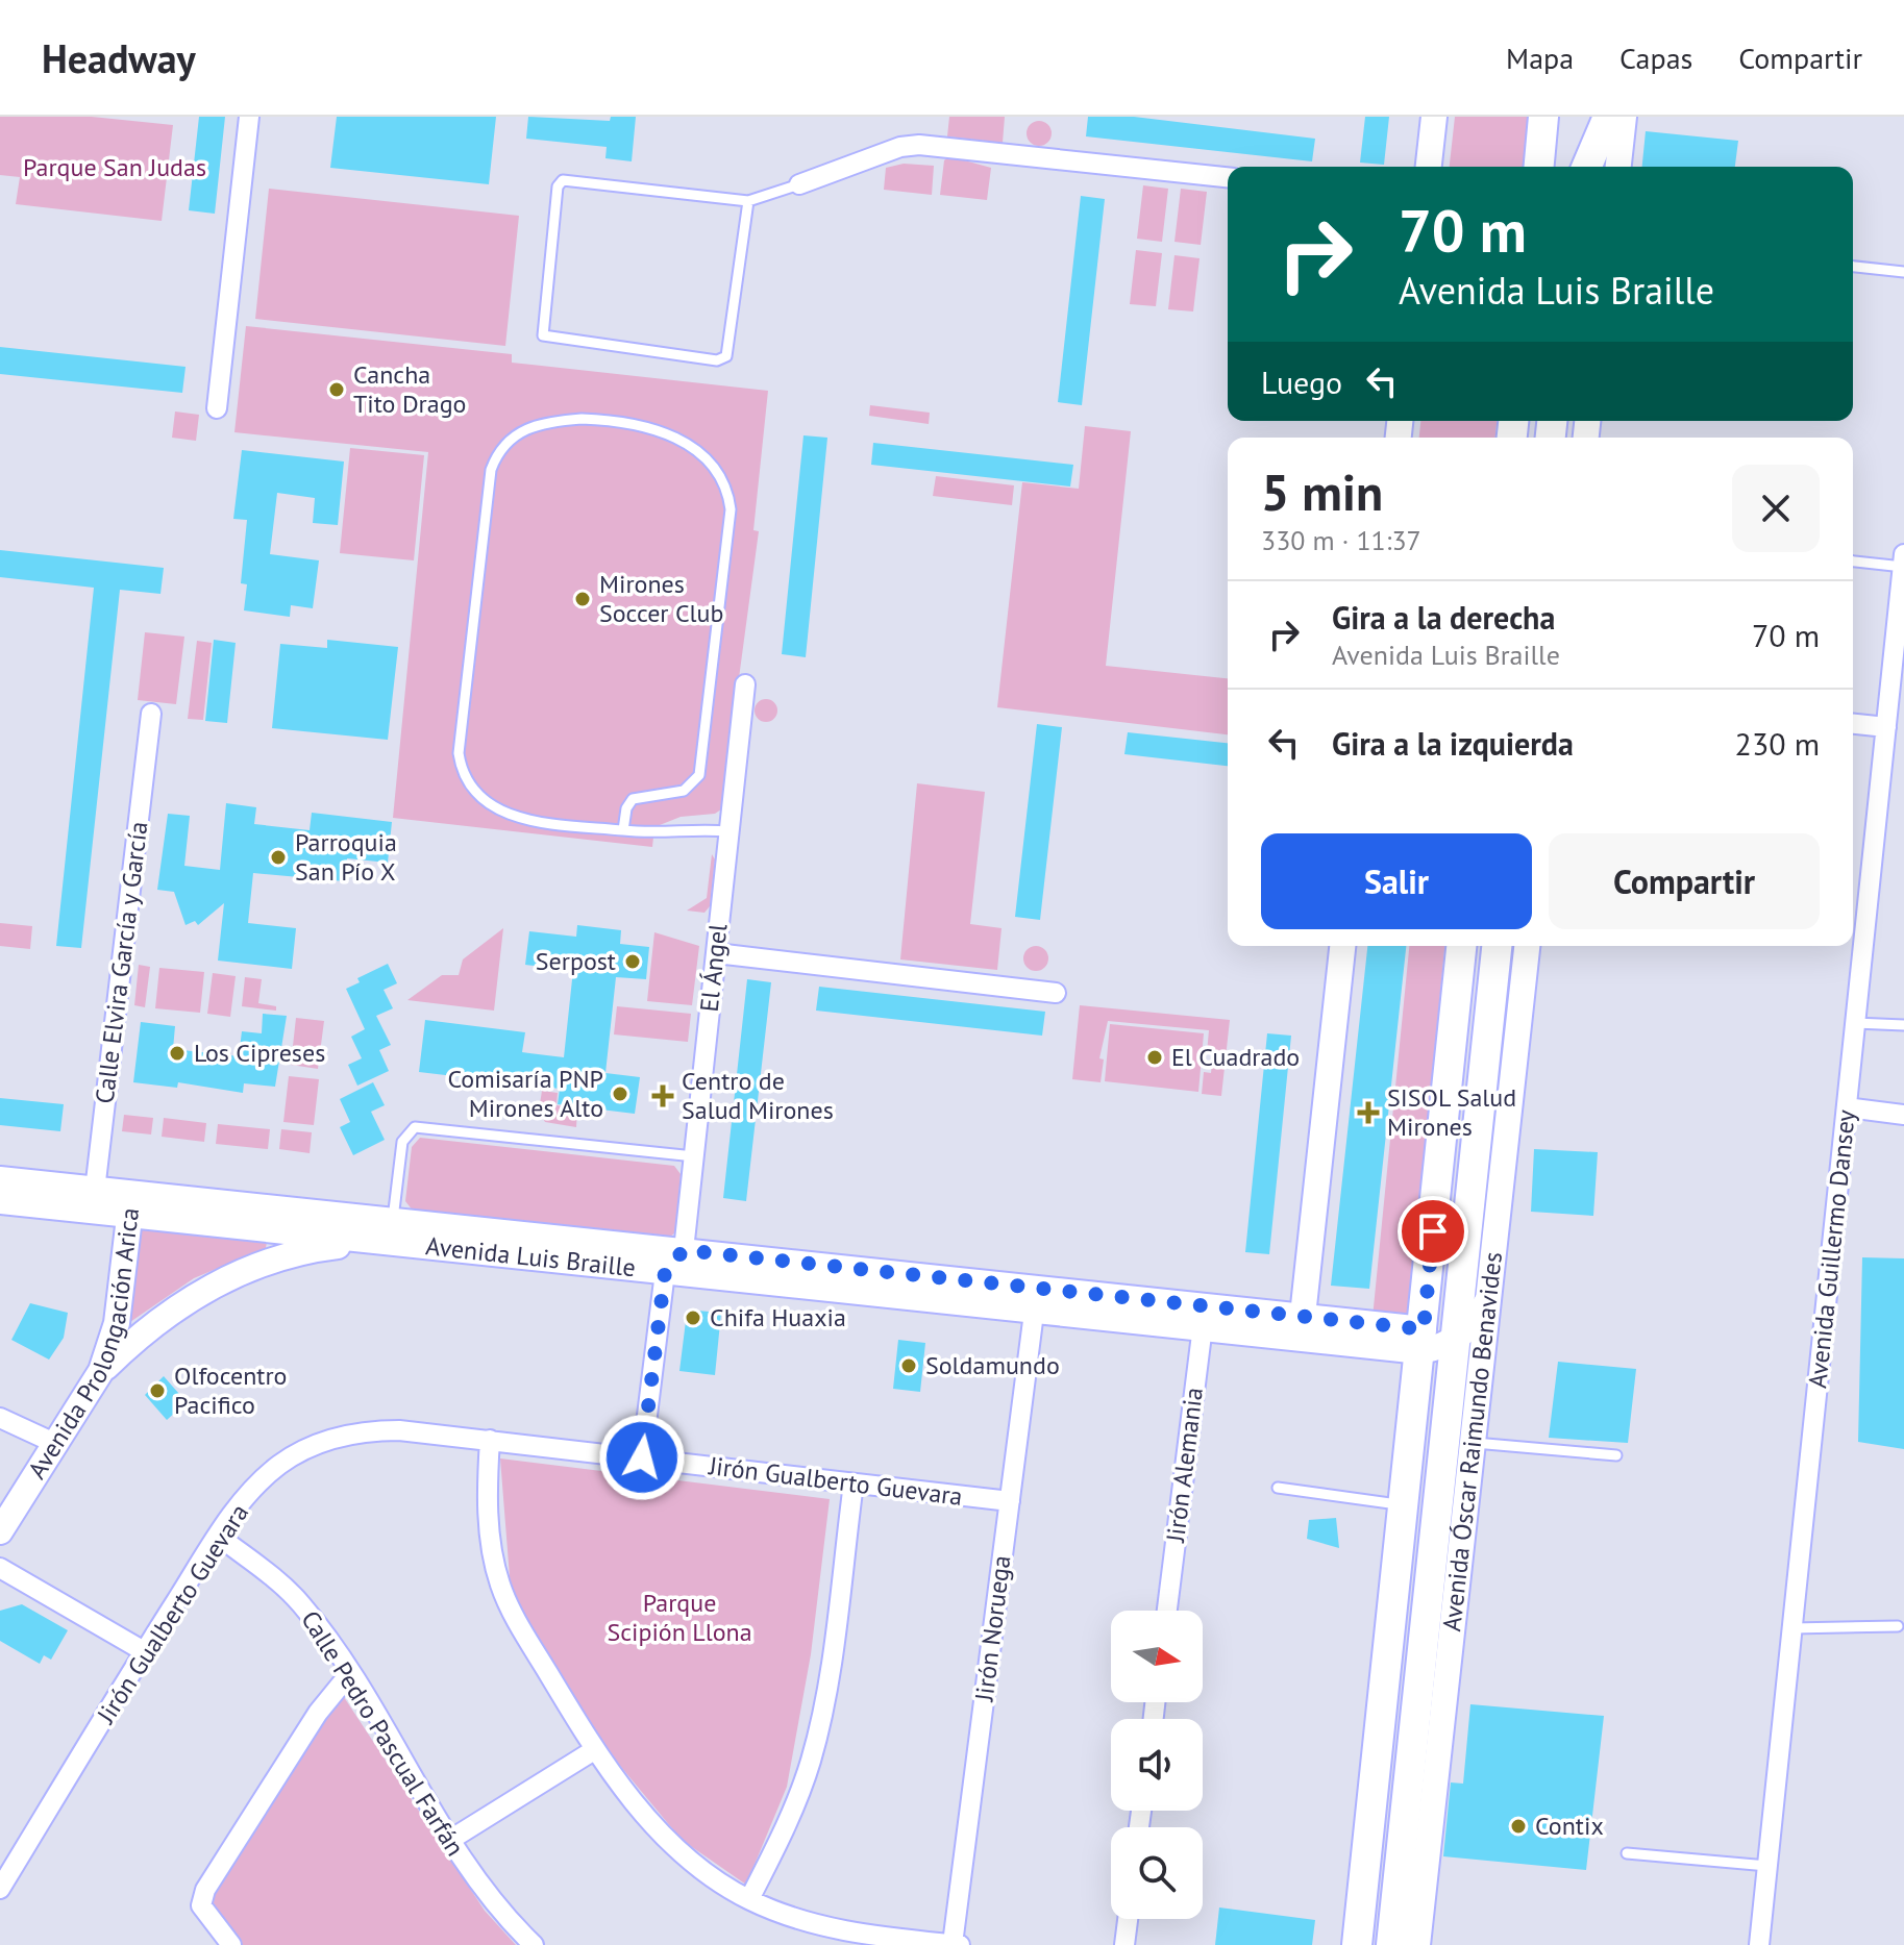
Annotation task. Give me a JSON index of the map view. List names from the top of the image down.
{
  "streets": {
    "main road": ["Avenida Óscar Raimundo Benavides"],
    "street": [
      "Calle Elvira García y García",
      "El Ángel",
      "Avenida Guillermo Dansey",
      "Avenida Luis Braille",
      "Avenida Prolongación Arica",
      "Jirón Alemania",
      "Jirón Gualberto Guevara",
      "Jirón Noruega",
      "Calle Pedro Pascual Farfán"
    ]
  },
  "crossings": [
    ["Calle Elvira García y García", "Avenida Luis Braille"],
    ["El Ángel", "Avenida Luis Braille"],
    ["Avenida Luis Braille", "Avenida Prolongación Arica"],
    ["Avenida Luis Braille", "Avenida Óscar Raimundo Benavides"],
    ["Avenida Luis Braille", "Jirón Alemania"],
    ["Avenida Luis Braille", "Jirón Noruega"],
    ["Jirón Gualberto Guevara", "Jirón Noruega"],
    ["Jirón Gualberto Guevara", "Calle Pedro Pascual Farfán"]
  ],
  "parks": ["Parque San Judas", "Parque Scipión Llona"],
  "places": {
    "other": [
      "Cancha Tito Drago",
      "Mirones Soccer Club",
      "Parroquia San Pío X",
      "Serpost",
      "Los Cipreses",
      "El Cuadrado",
      "Comisaría PNP Mirones Alto",
      "Chifa Huaxia",
      "Soldamundo",
      "Olfocentro Pacifico",
      "Contix"
    ],
    "health": ["Centro de Salud Mirones", "SISOL Salud Mirones"]
  },
  "north": "right",
  "page": {
    "header": "Headway",
    "nav": ["Mapa", "Capas", "Compartir"],
    "turn": ["70 m", "Avenida Luis Braille"],
    "then": "Luego",
    "heading": ["5 min", "330 m · 11:37"],
    "list": [
      {
        "name": "Gira a la derecha",
        "note": "Avenida Luis Braille",
        "value": "70 m"
      },
      {
        "name": "Gira a la izquierda",
        "value": "230 m"
      }
    ],
    "buttons": ["Salir", "Compartir"]
  }
}
